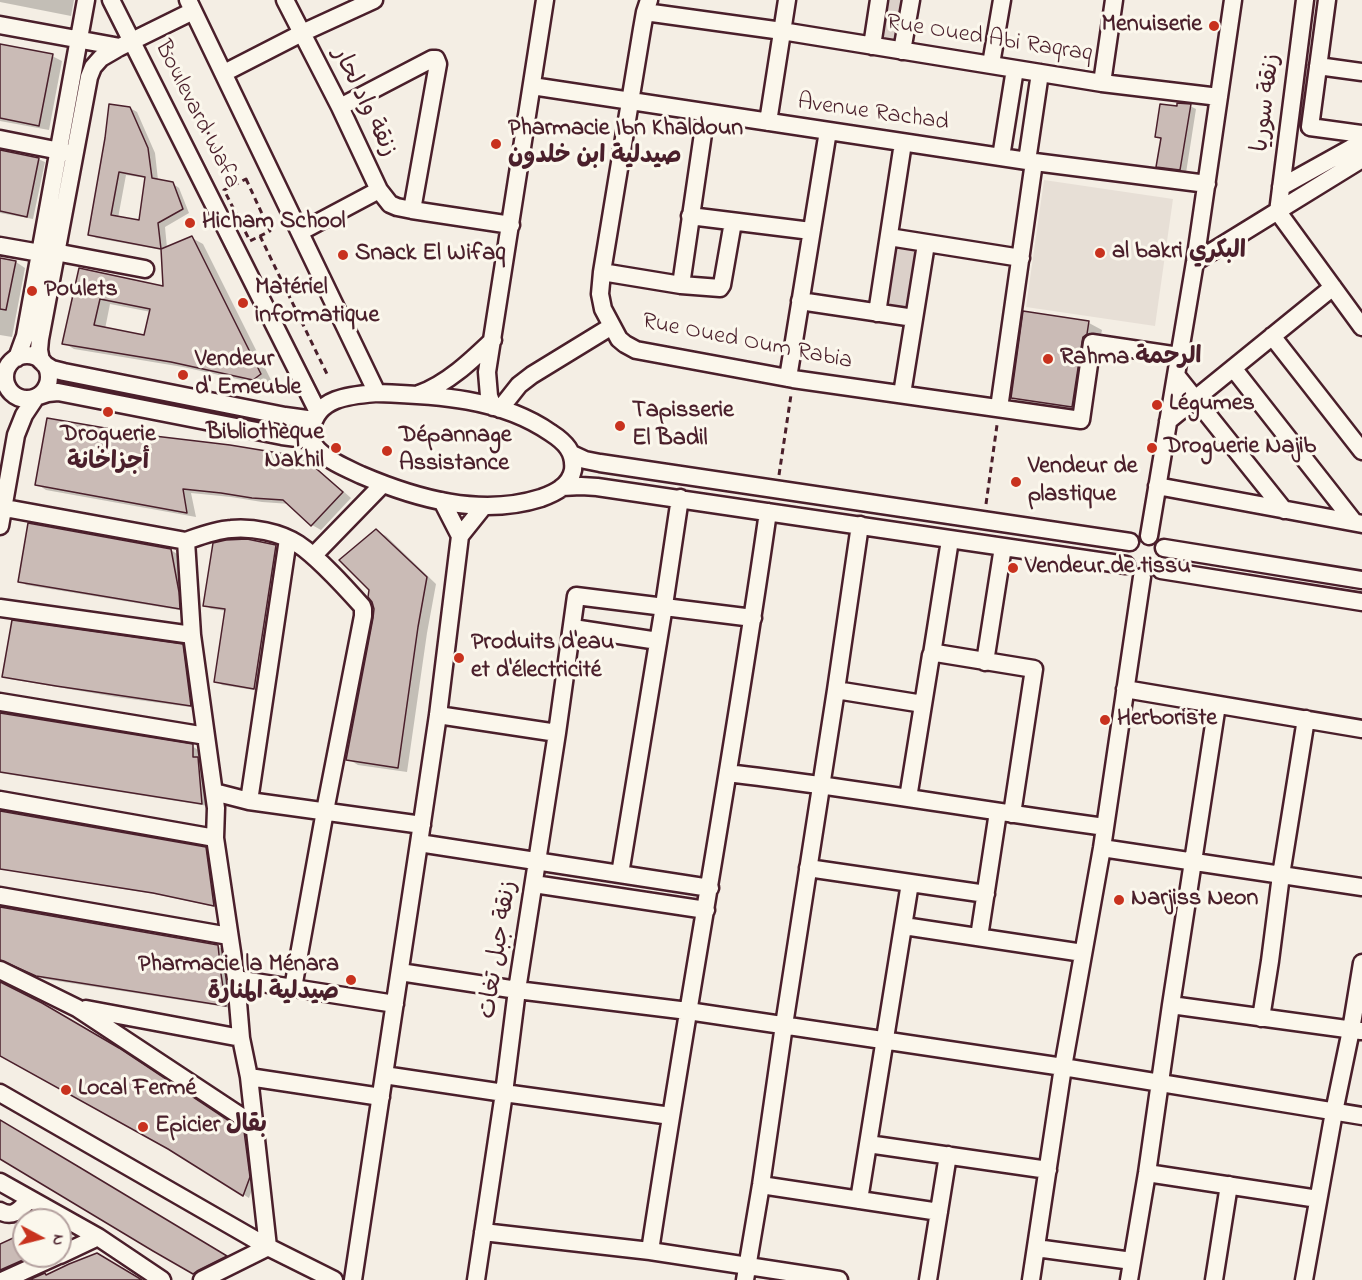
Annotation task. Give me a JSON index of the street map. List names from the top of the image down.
{
  "streets": {
    "street": [
      "Rue Oued Abi Raqraq",
      "زنقة واد لحار",
      "زنقة سوريا",
      "Avenue Rachad",
      "Boulevard Wafa",
      "Rue Oued Oum Rabia",
      "زنقة جبل تغات"
    ]
  },
  "crossings": [
    ["Rue Oued Abi Raqraq", "Rue Oued Oum Rabia"],
    ["Avenue Rachad", "Rue Oued Oum Rabia"]
  ],
  "places": [
    "Menuiserie",
    "Pharmacie Ibn Khaldoun صيدلية ابن خلدون",
    "Hicham School",
    "al bakri البكري",
    "Snack El Wifaq",
    "Poulets",
    "Matériel informatique",
    "Rahma الرحمة",
    "Vendeur d' Emeuble",
    "Légumes",
    "Droguerie أجزاخانة",
    "Tapisserie El Badil",
    "Bibliothèque Nakhil",
    "Droguerie Najib",
    "Dépannage Assistance",
    "Vendeur de plastique",
    "Vendeur de tissu",
    "Produits d'eau et d'électricité",
    "Herboriste",
    "Narjiss Neon",
    "Pharmacie la Ménara صيدلية المنارة",
    "Local Fermé",
    "Epicier بقال"
  ],
  "north": "right"
}
